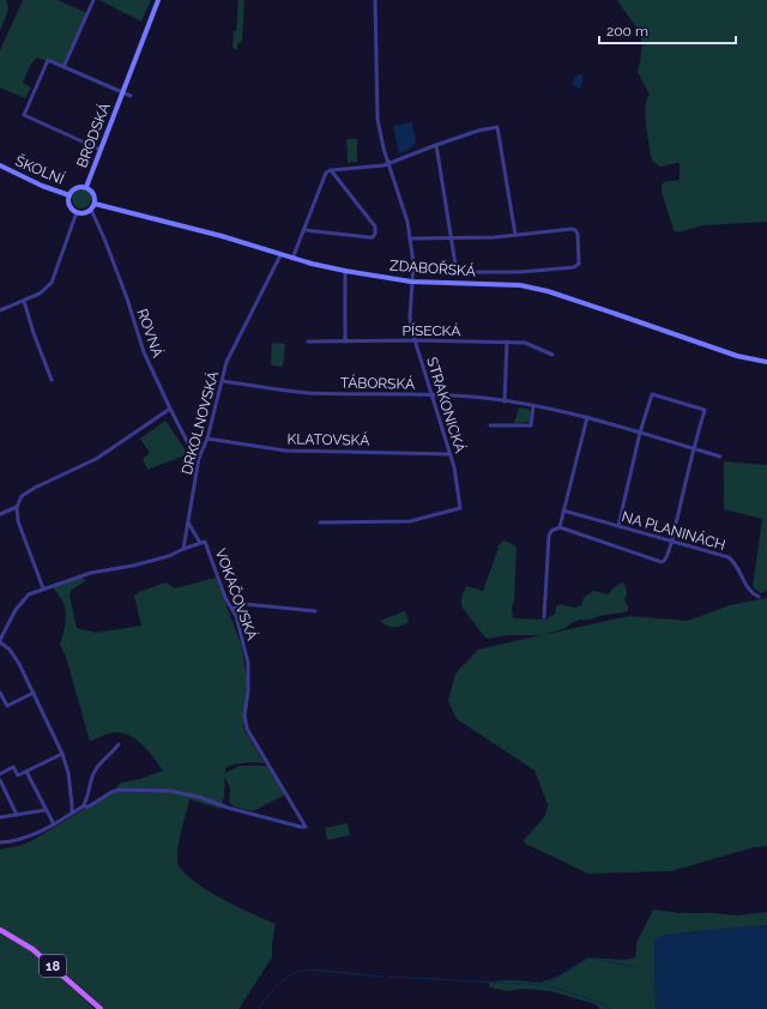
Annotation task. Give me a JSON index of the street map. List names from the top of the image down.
{
  "streets": {
    "main road": ["18"],
    "street": [
      "BRODSKÁ",
      "ŠKOLNÍ",
      "ZDABOŘSKÁ",
      "PÍSECKÁ",
      "ROVNÁ",
      "TÁBORSKÁ",
      "STRAKONICKÁ",
      "DRKOLNOVSKÁ",
      "KLATOVSKÁ",
      "NA PLANINÁCH",
      "VOKAČOVSKÁ"
    ]
  },
  "crossings": [
    ["BRODSKÁ", "ŠKOLNÍ"],
    ["BRODSKÁ", "ZDABOŘSKÁ"],
    ["BRODSKÁ", "ROVNÁ"],
    ["ŠKOLNÍ", "ZDABOŘSKÁ"],
    ["ŠKOLNÍ", "ROVNÁ"],
    ["ZDABOŘSKÁ", "ROVNÁ"],
    ["ZDABOŘSKÁ", "STRAKONICKÁ"],
    ["ZDABOŘSKÁ", "DRKOLNOVSKÁ"],
    ["PÍSECKÁ", "STRAKONICKÁ"],
    ["ROVNÁ", "DRKOLNOVSKÁ"],
    ["TÁBORSKÁ", "STRAKONICKÁ"],
    ["TÁBORSKÁ", "DRKOLNOVSKÁ"],
    ["STRAKONICKÁ", "KLATOVSKÁ"],
    ["DRKOLNOVSKÁ", "KLATOVSKÁ"],
    ["DRKOLNOVSKÁ", "VOKAČOVSKÁ"]
  ],
  "scale_bar": "200 m"
}
